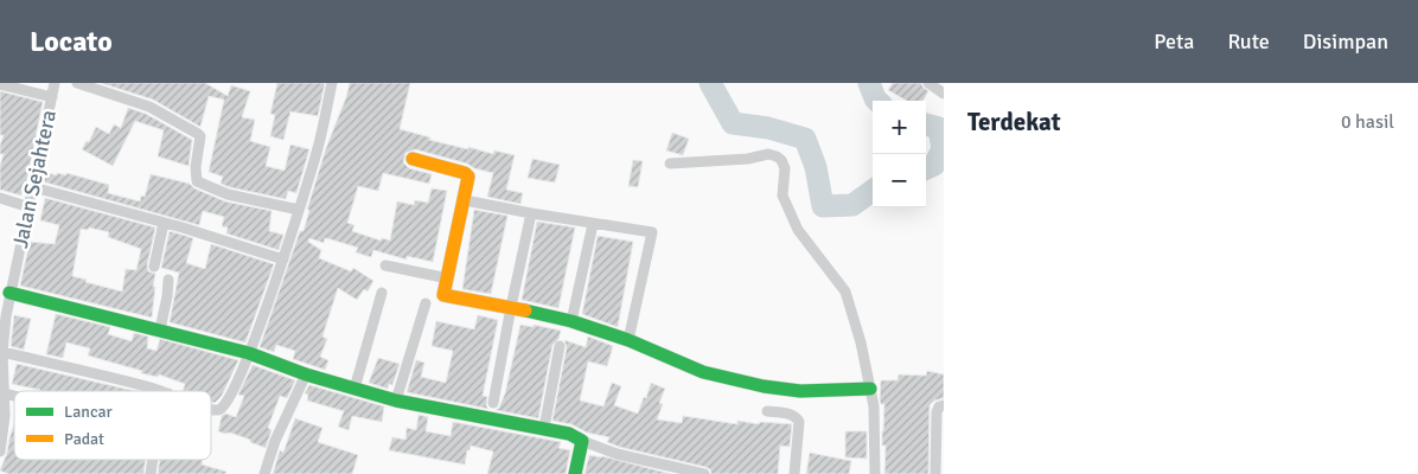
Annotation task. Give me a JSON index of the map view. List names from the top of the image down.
{
  "streets": {
    "street": ["Jalan Sejahtera"]
  },
  "legend": ["Lancar", "Padat"],
  "page": {
    "header": "Locato",
    "nav": ["Peta", "Rute", "Disimpan"],
    "heading": ["Terdekat", "0 hasil"],
    "map_buttons": ["+", "−"]
  }
}
